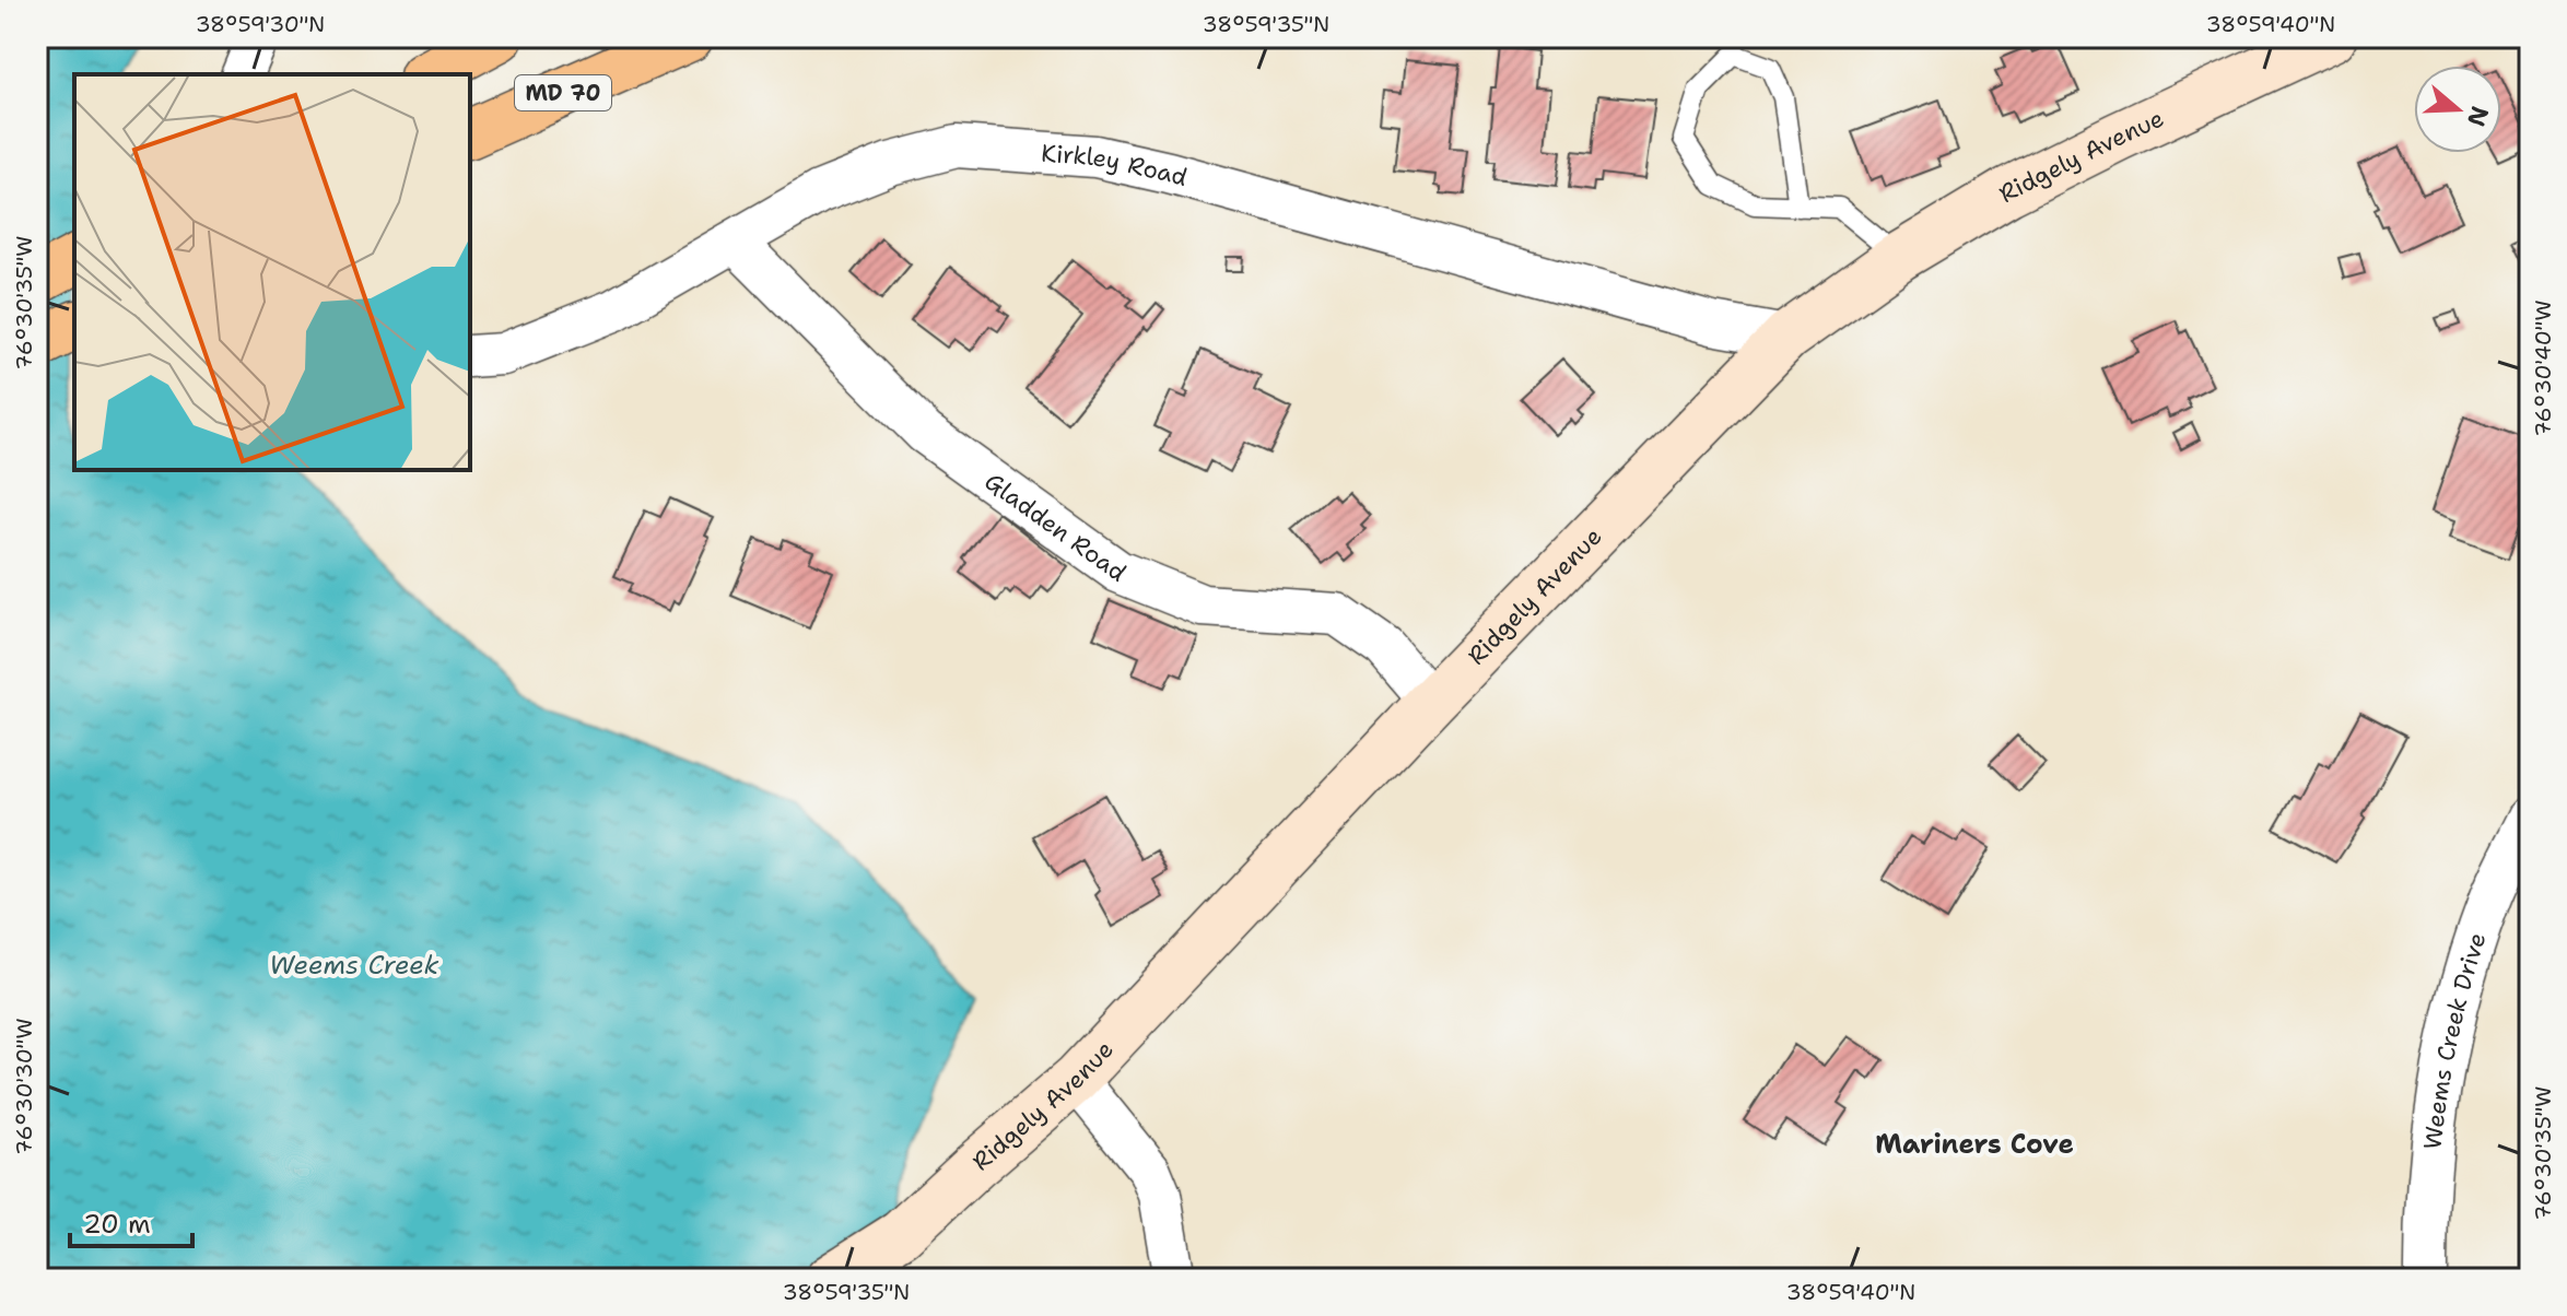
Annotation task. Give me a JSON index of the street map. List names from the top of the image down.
{
  "streets": {
    "main road": ["MD 70", "Ridgely Avenue"],
    "street": ["Kirkley Road", "Gladden Road", "Weems Creek Drive"]
  },
  "crossings": [
    ["Ridgely Avenue", "Kirkley Road"],
    ["Ridgely Avenue", "Gladden Road"],
    ["Kirkley Road", "Gladden Road"]
  ],
  "districts": ["Mariners Cove"],
  "water": ["Weems Creek"],
  "scale_bar": "20 m",
  "north": "right",
  "coordinates": [
    "38°59'30\"N",
    "38°59'35\"N",
    "38°59'40\"N",
    "76°30'35\"W",
    "76°30'40\"W",
    "76°30'30\"W"
  ]
}
